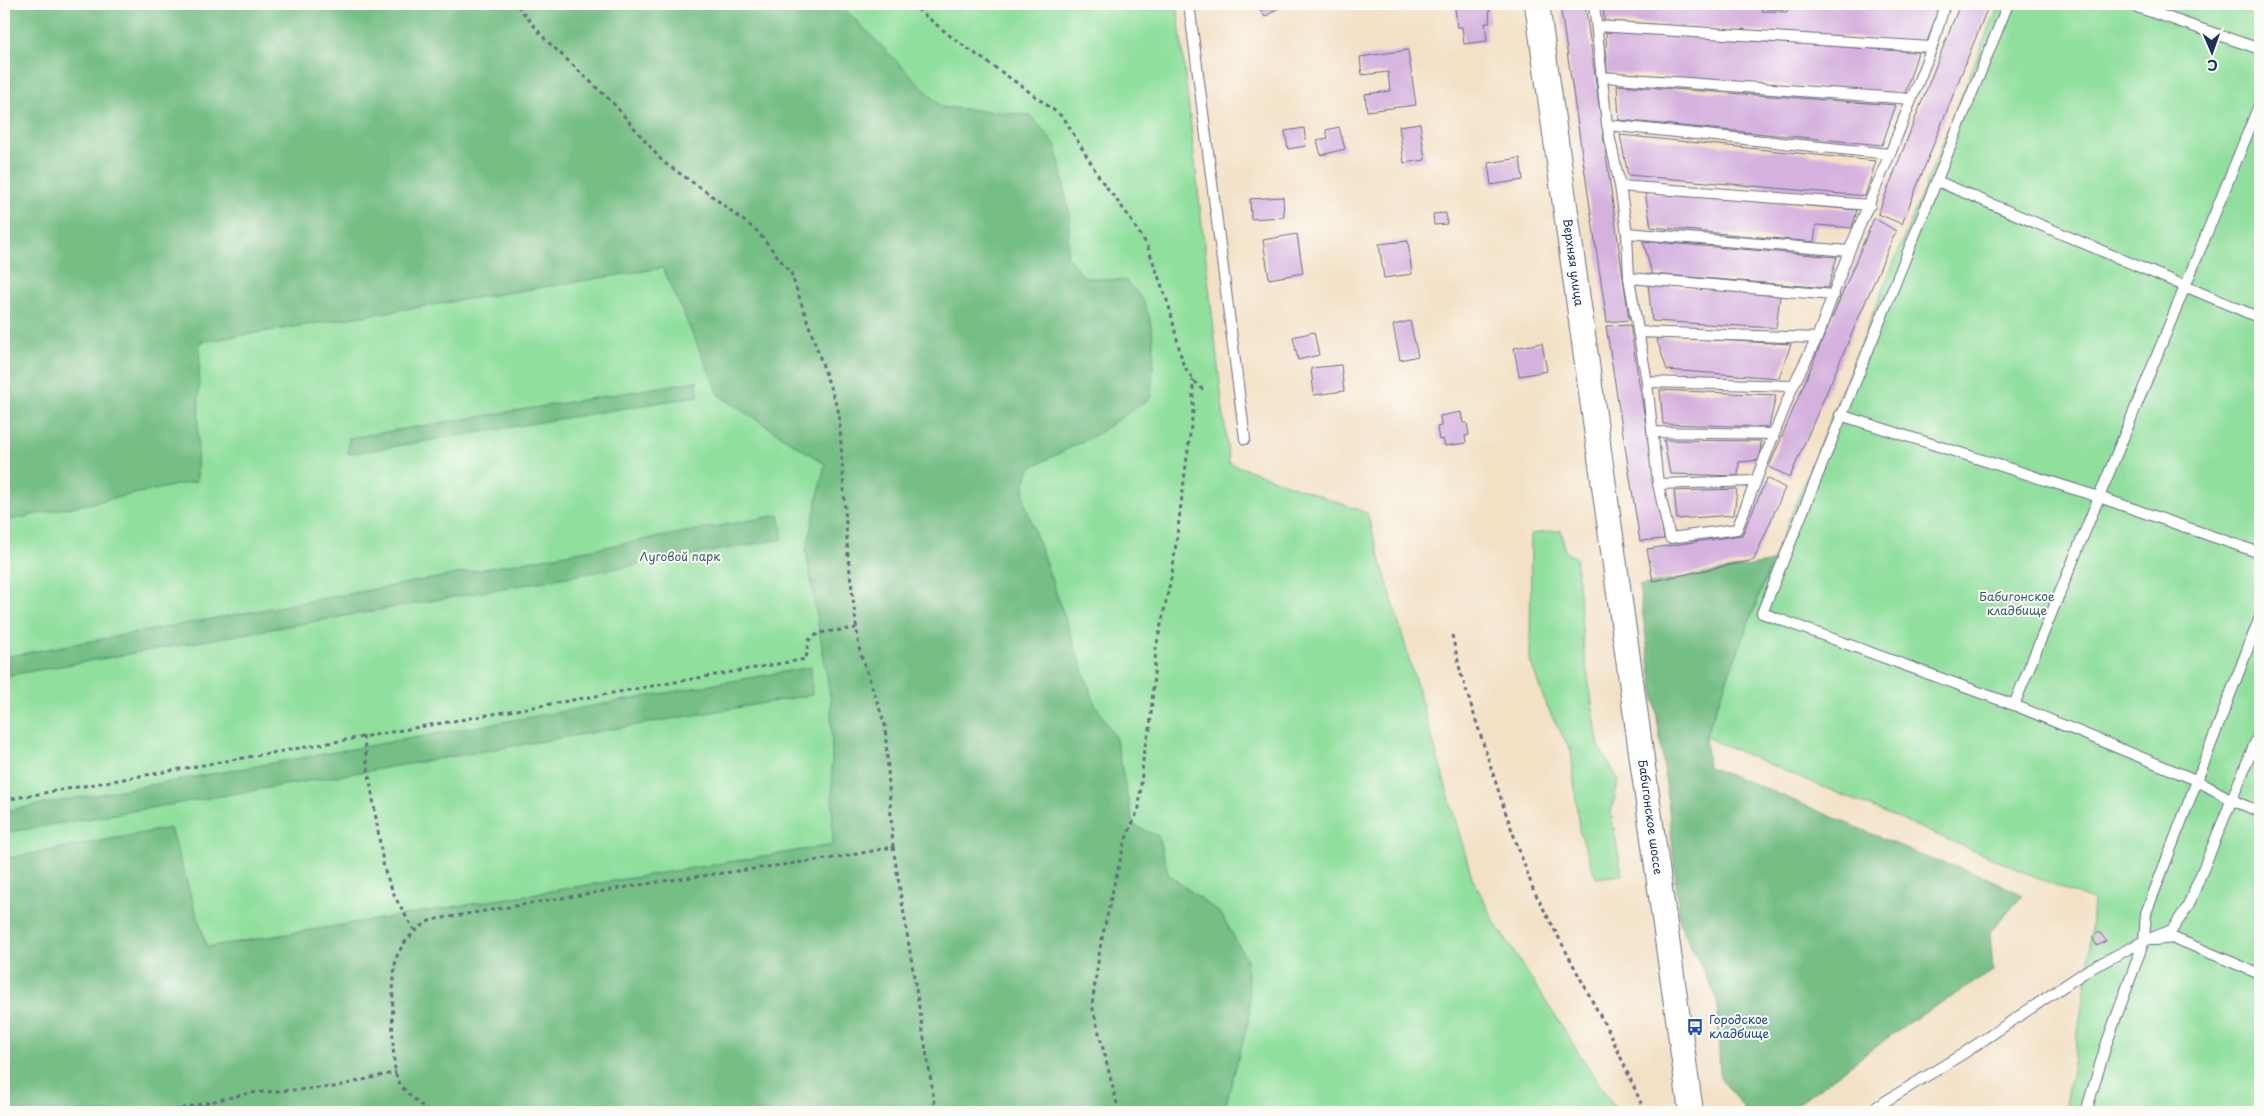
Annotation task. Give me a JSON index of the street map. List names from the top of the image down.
{
  "streets": {
    "street": ["Верхняя улица", "Бабигонское шоссе"]
  },
  "crossings": [
    ["Верхняя улица", "Бабигонское шоссе"]
  ],
  "parks": ["Луговой парк", "Бабигонское кладбище"],
  "places": {
    "bus stop": ["Городское кладбище"]
  },
  "north": "bottom"
}
